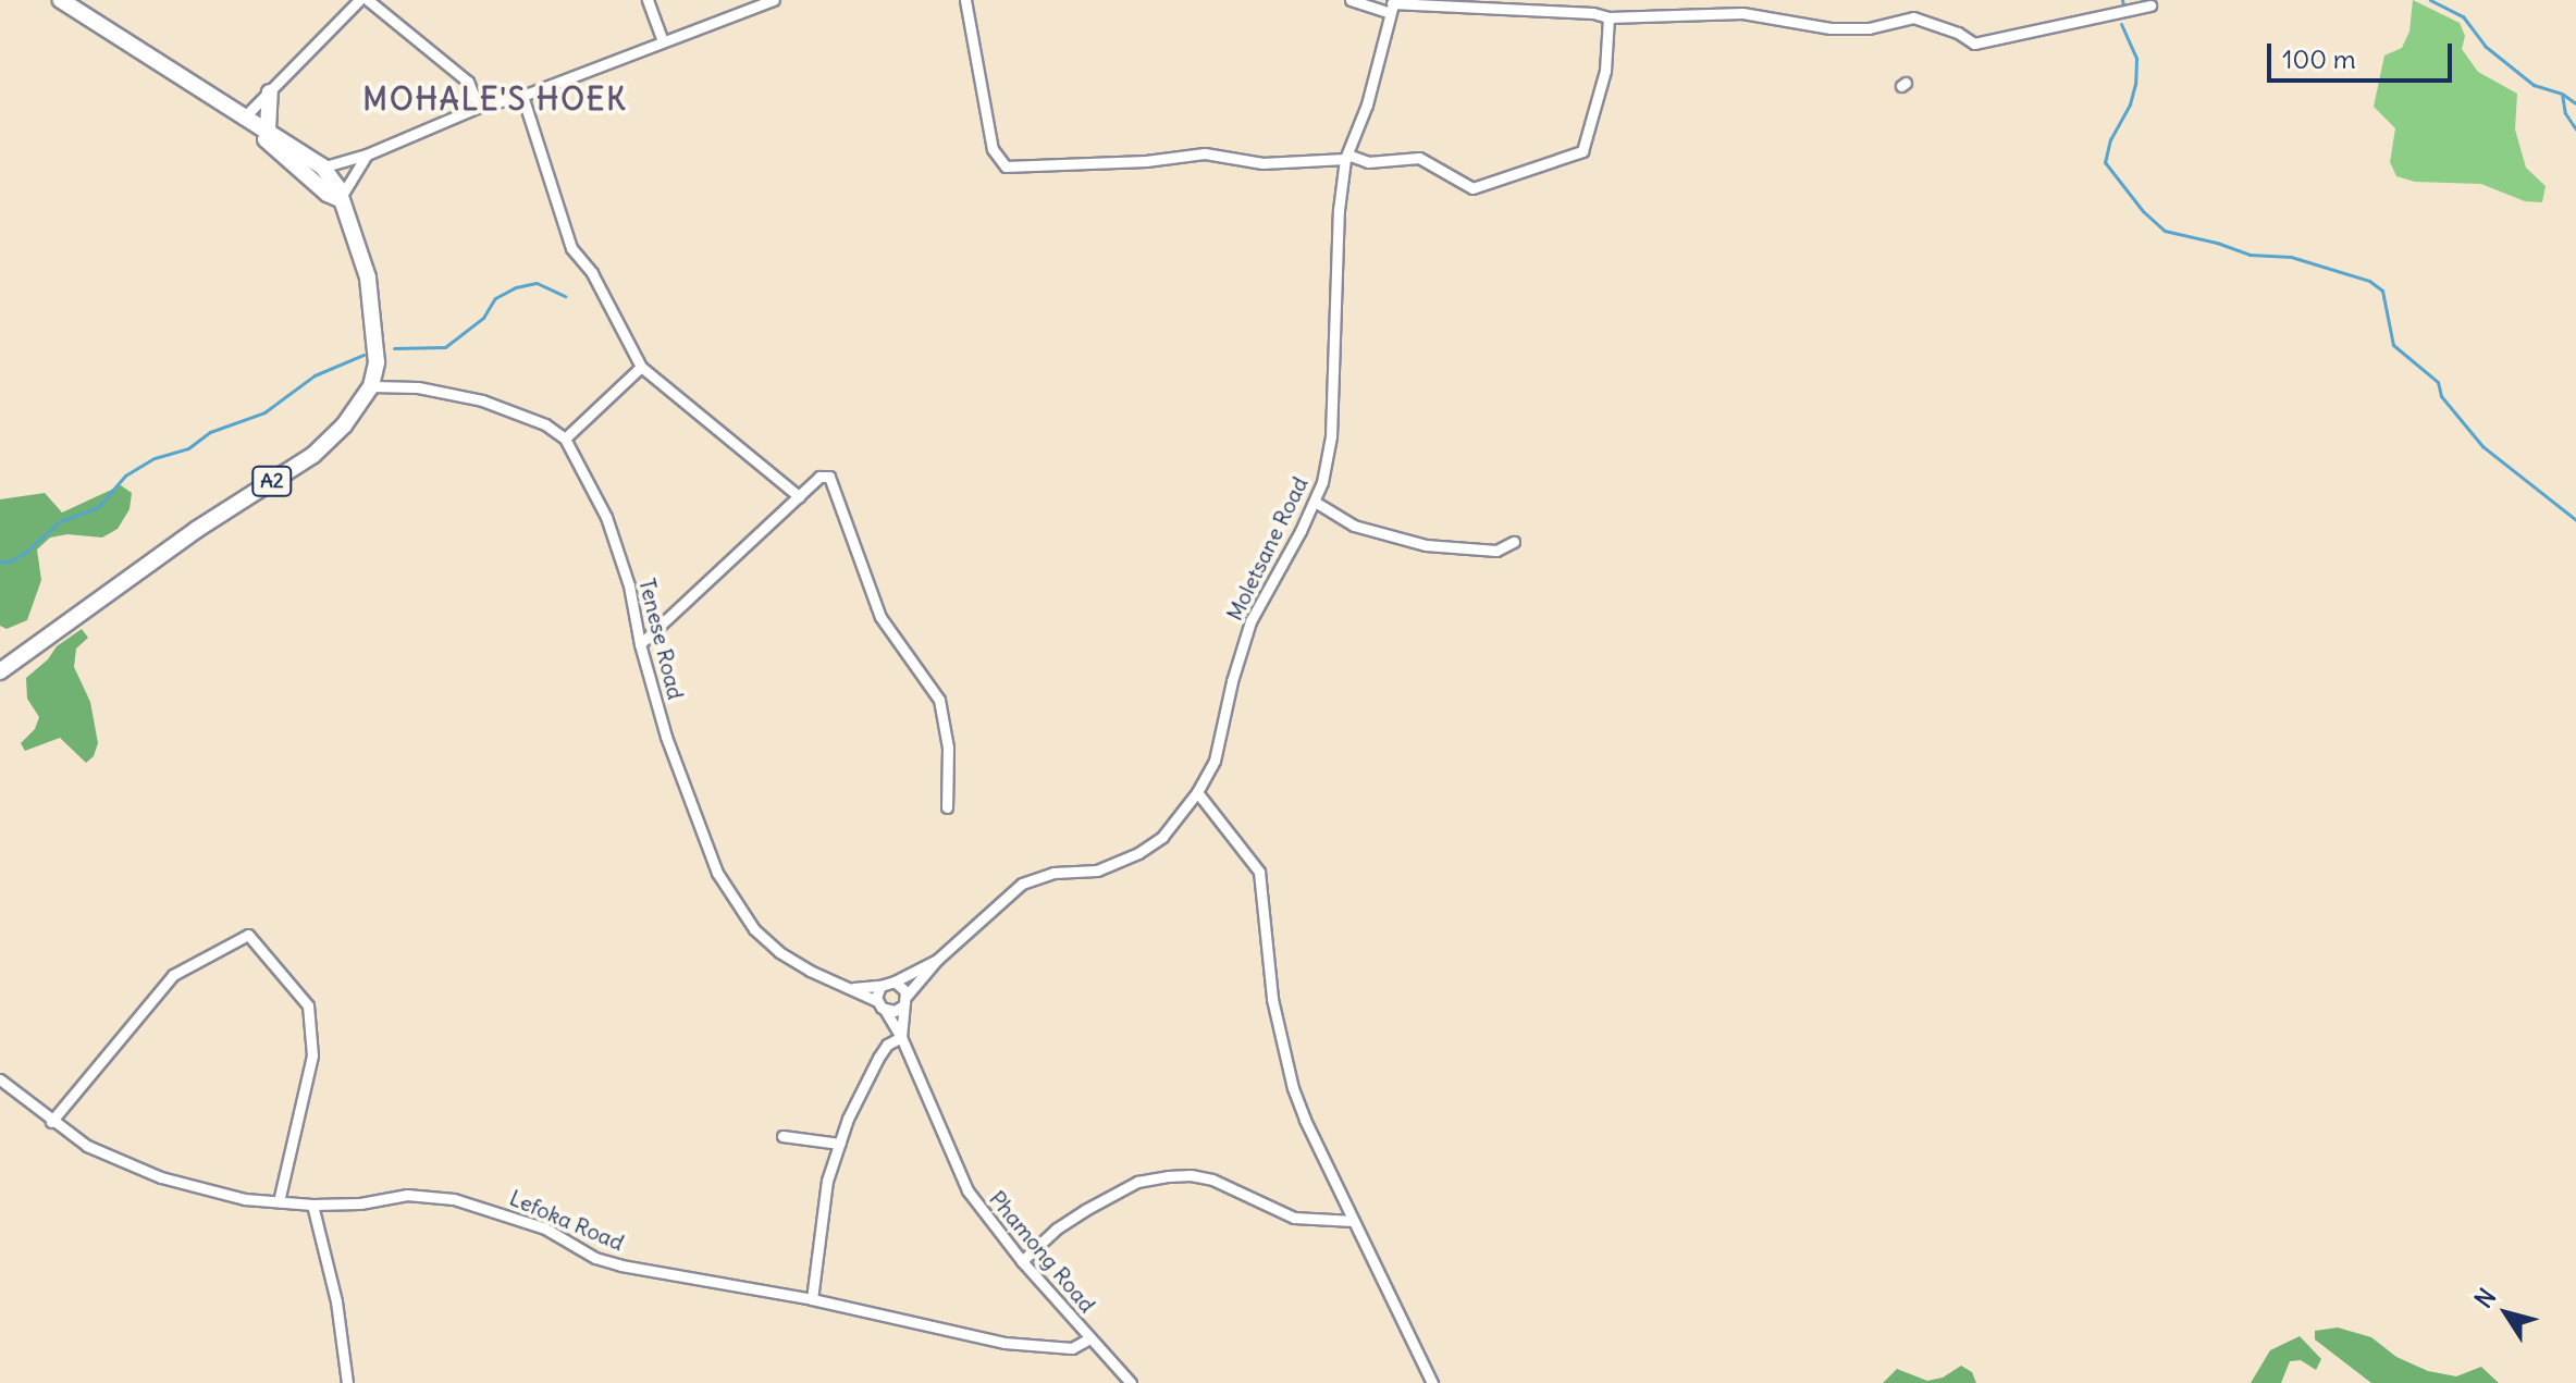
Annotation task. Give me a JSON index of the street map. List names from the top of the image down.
{
  "streets": {
    "main road": ["A2"],
    "street": [
      "Moletsane Road",
      "Tenese Road",
      "Lefoka Road",
      "Phamong Road"
    ]
  },
  "crossings": [
    ["Moletsane Road", "Tenese Road"],
    ["Moletsane Road", "Phamong Road"],
    ["Tenese Road", "Phamong Road"],
    ["Lefoka Road", "Phamong Road"]
  ],
  "districts": ["MOHALE'S HOEK"],
  "scale_bar": "100 m",
  "north": "top left"
}
